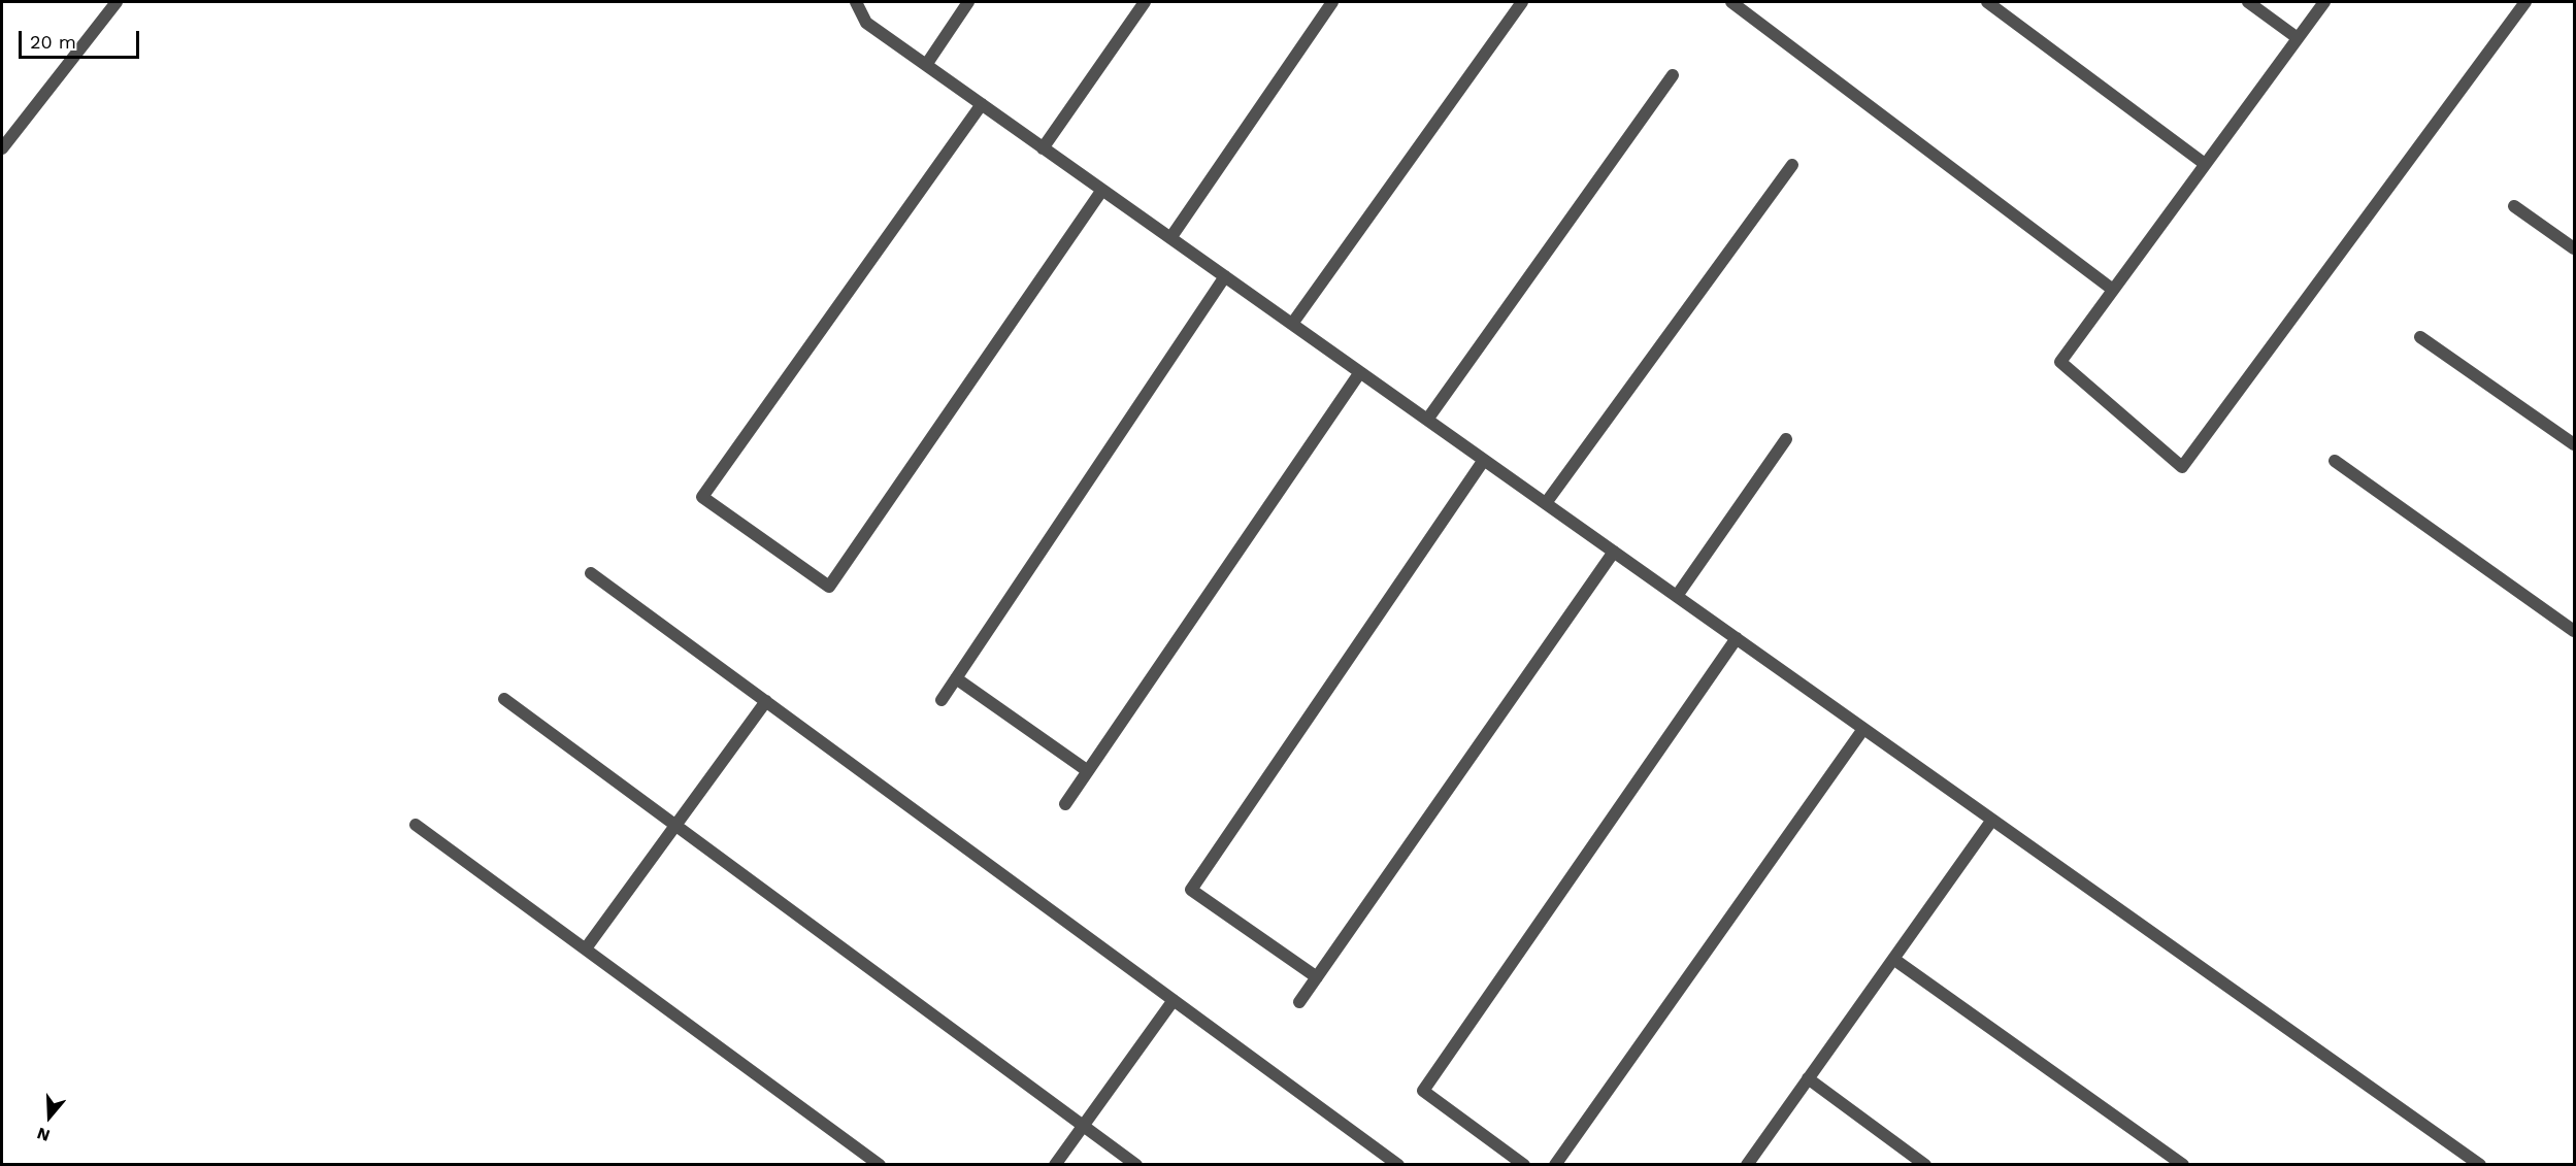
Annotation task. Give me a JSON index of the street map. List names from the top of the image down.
{
  "scale_bar": "20 m",
  "north": "bottom"
}
